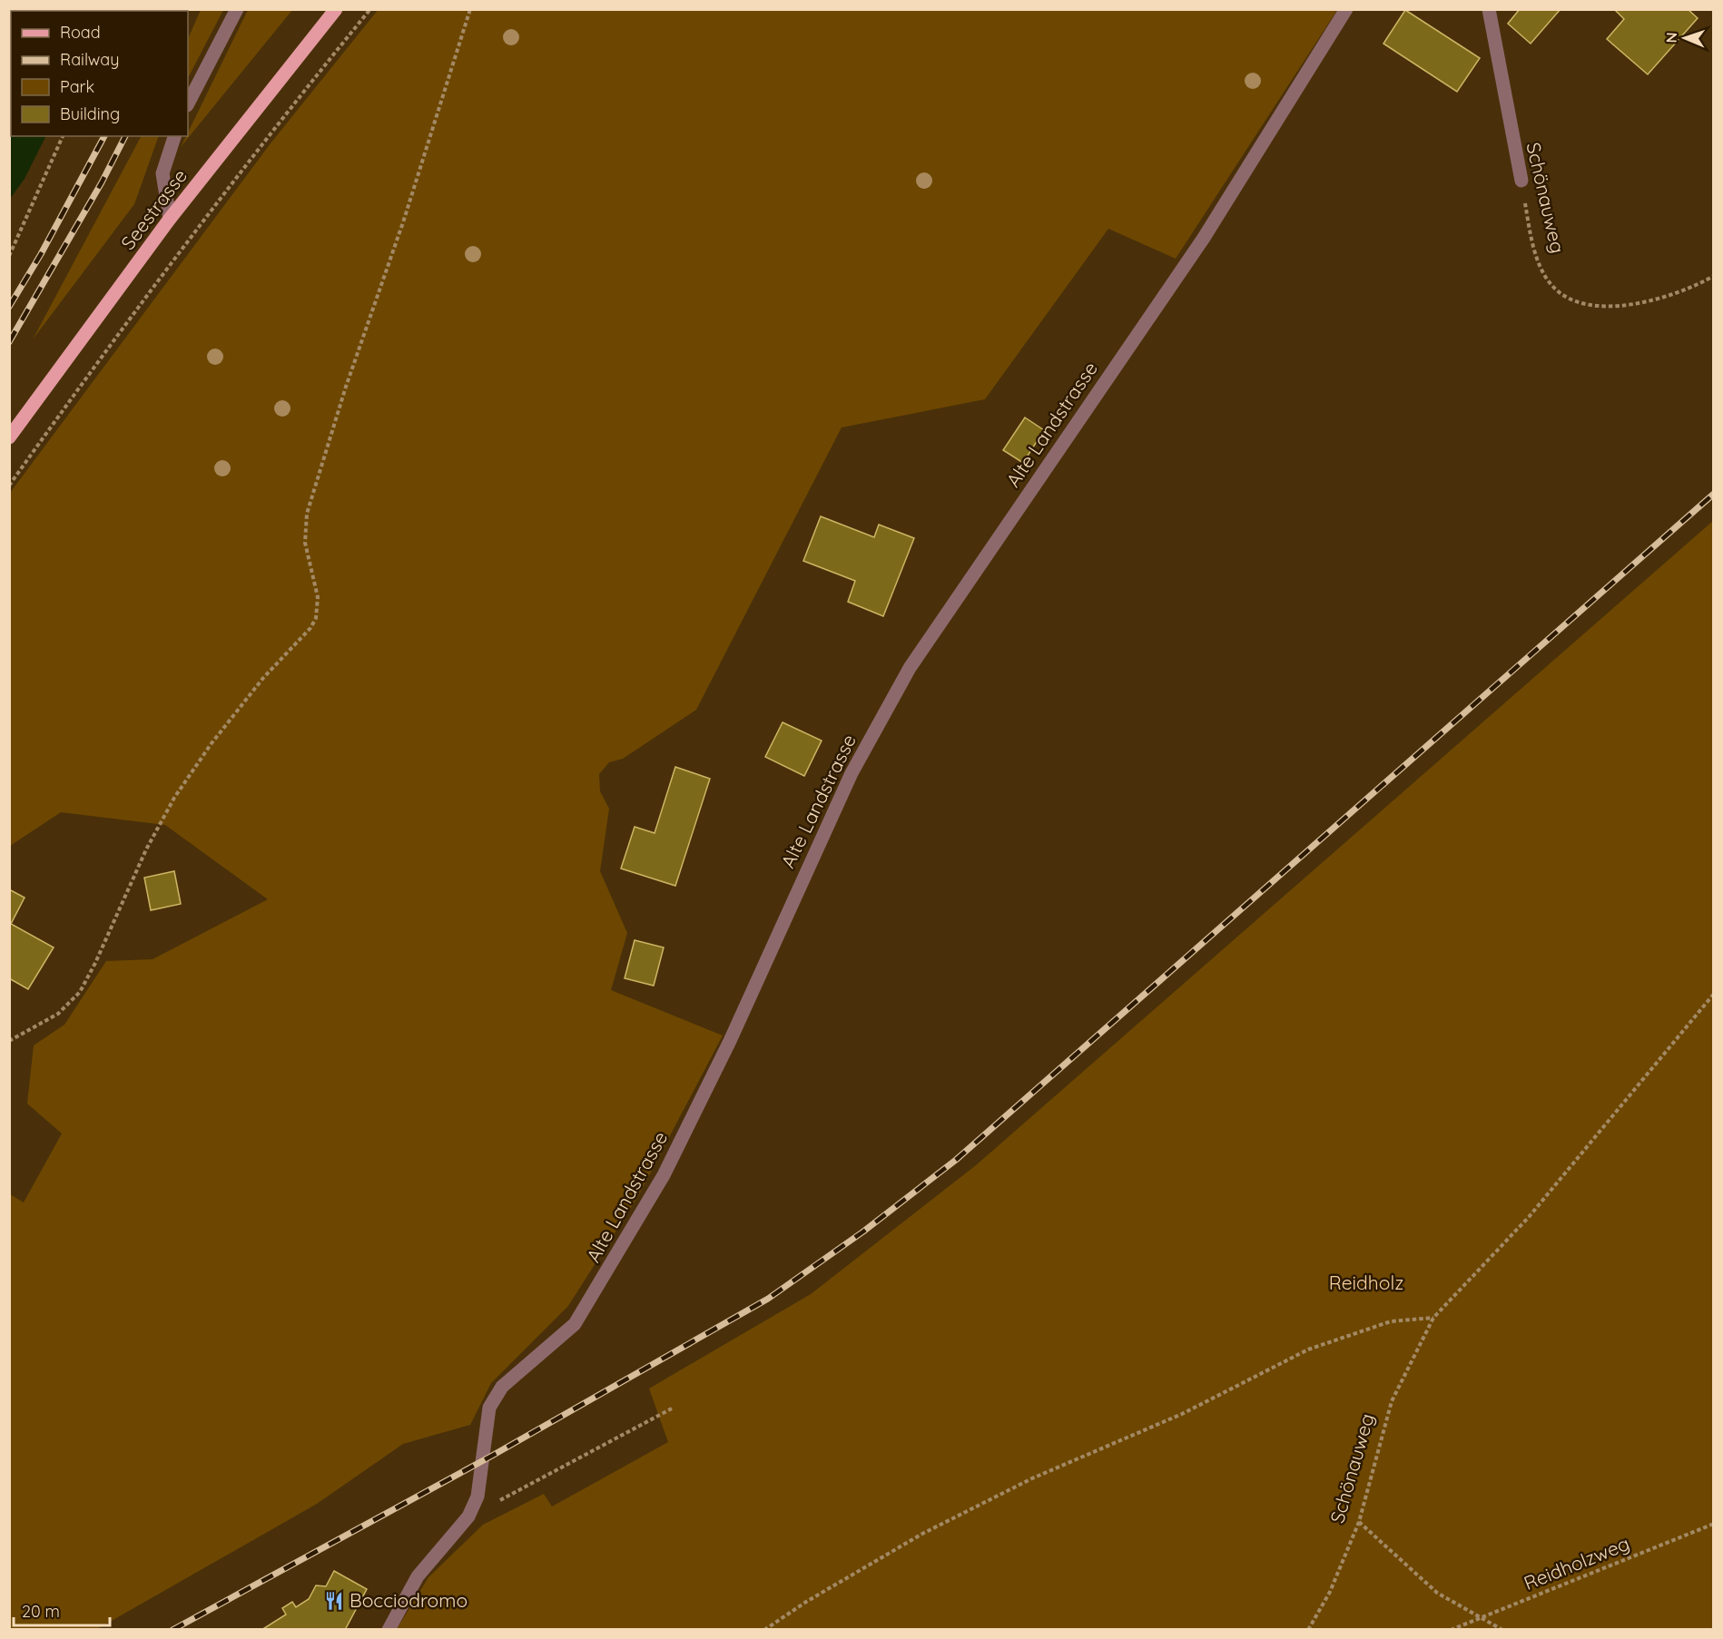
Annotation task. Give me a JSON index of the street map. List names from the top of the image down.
{
  "streets": {
    "main road": ["Seestrasse"],
    "street": ["Schönauweg", "Alte Landstrasse"],
    "path": ["Reidholzweg"]
  },
  "parks": ["Reidholz"],
  "places": {
    "restaurant": ["Bocciodromo"]
  },
  "legend": [
    "Road",
    "Railway",
    "Park",
    "Building"
  ],
  "scale_bar": "20 m",
  "north": "left"
}
